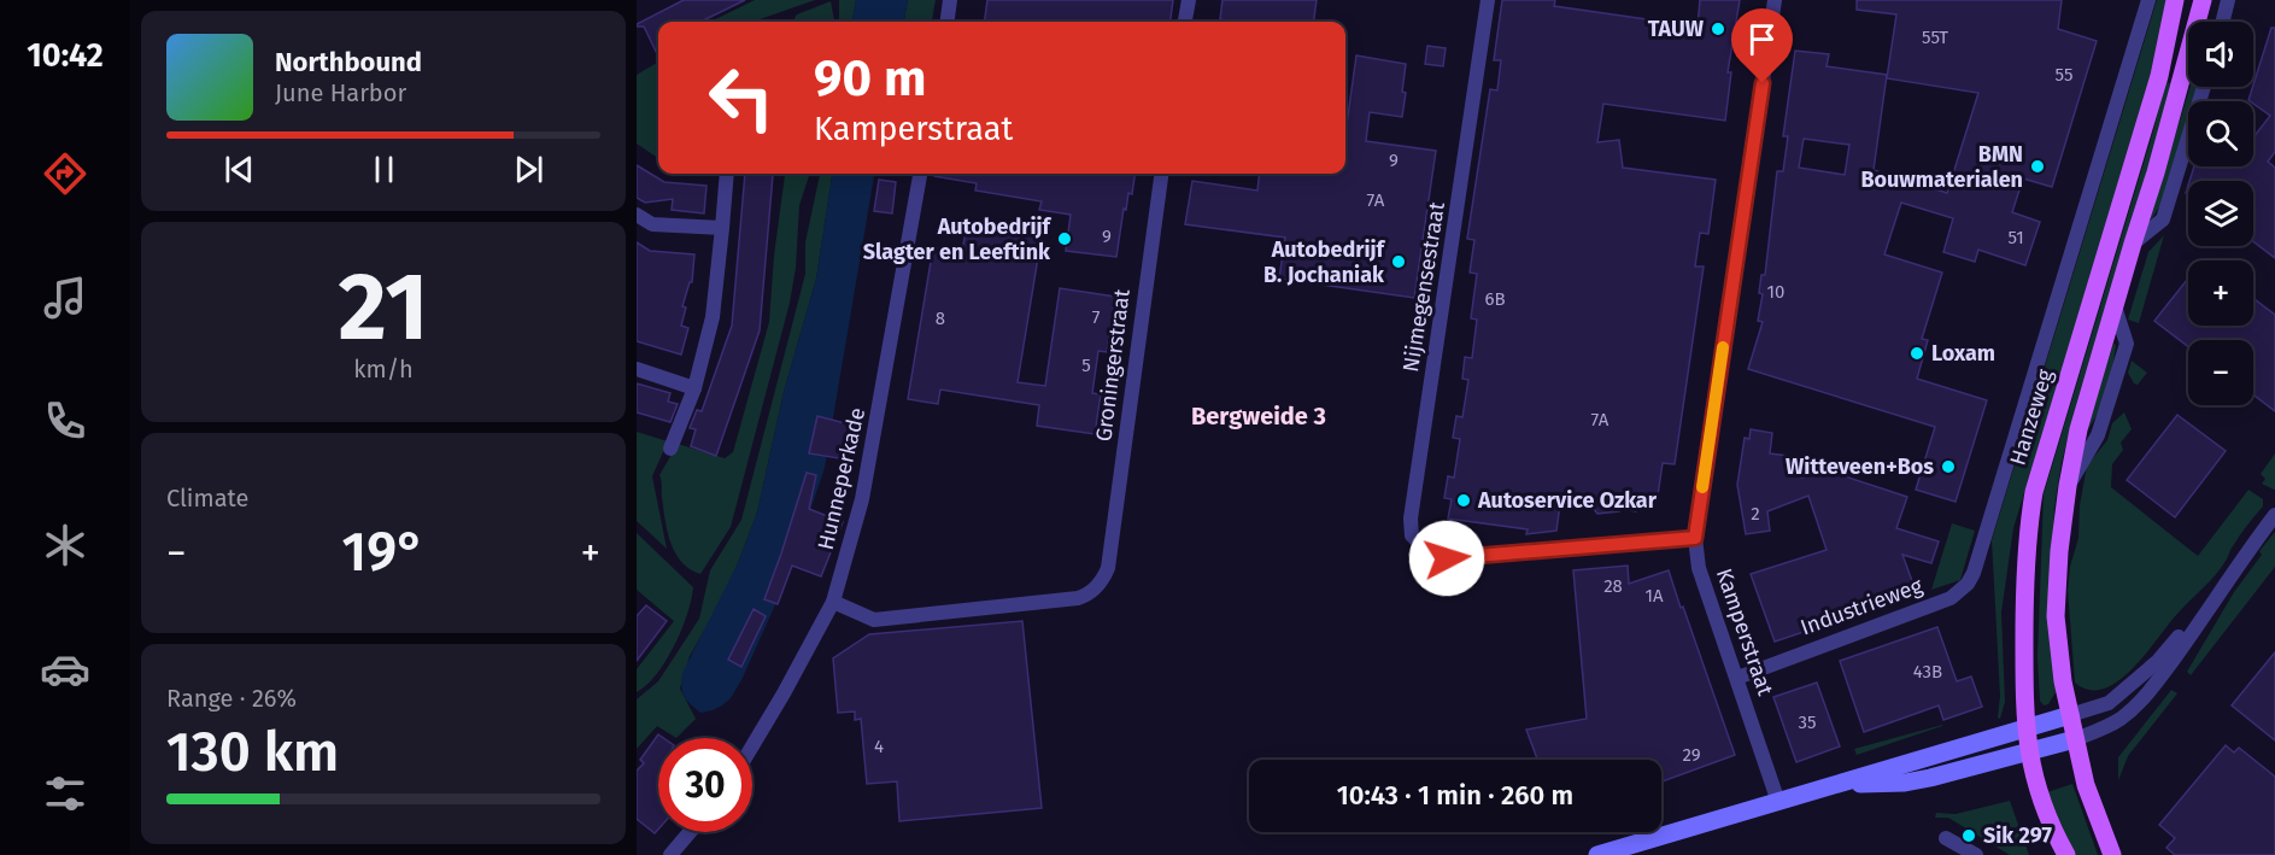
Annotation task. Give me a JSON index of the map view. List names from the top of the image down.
{
  "streets": {
    "main road": ["Hanzeweg"],
    "street": [
      "Nijmegensestraat",
      "Groningerstraat",
      "Hunneperkade",
      "Industrieweg",
      "Kamperstraat"
    ]
  },
  "crossings": [
    ["Nijmegensestraat", "Kamperstraat"],
    ["Groningerstraat", "Hunneperkade"],
    ["Hanzeweg", "Industrieweg"],
    ["Industrieweg", "Kamperstraat"]
  ],
  "districts": ["Bergweide 3"],
  "places": [
    "TAUW",
    "BMN Bouwmaterialen",
    "Autobedrijf Slagter en Leeftink",
    "Autobedrijf B. Jochaniak",
    "Loxam",
    "Witteveen+Bos",
    "Autoservice Ozkar",
    "Sik 297"
  ],
  "house_numbers": [
    "55T",
    "55",
    "9",
    "7A",
    "9",
    "51",
    "10",
    "6B",
    "7",
    "8",
    "5",
    "7A",
    "2",
    "28",
    "1A",
    "43B",
    "35",
    "4",
    "29"
  ],
  "page": {
    "tabs": "10:42",
    "map_buttons": ["+", "−"],
    "turn": ["90 m", "Kamperstraat"],
    "song": ["Northbound", "June Harbor"],
    "tile": [
      ["21", "km/h"],
      "Climate",
      ["Range · 26%", "130 km"]
    ],
    "heat": ["−", "19°", "+"],
    "limit": "30",
    "trip": "10:43 · 1 min · 260 m"
  }
}
